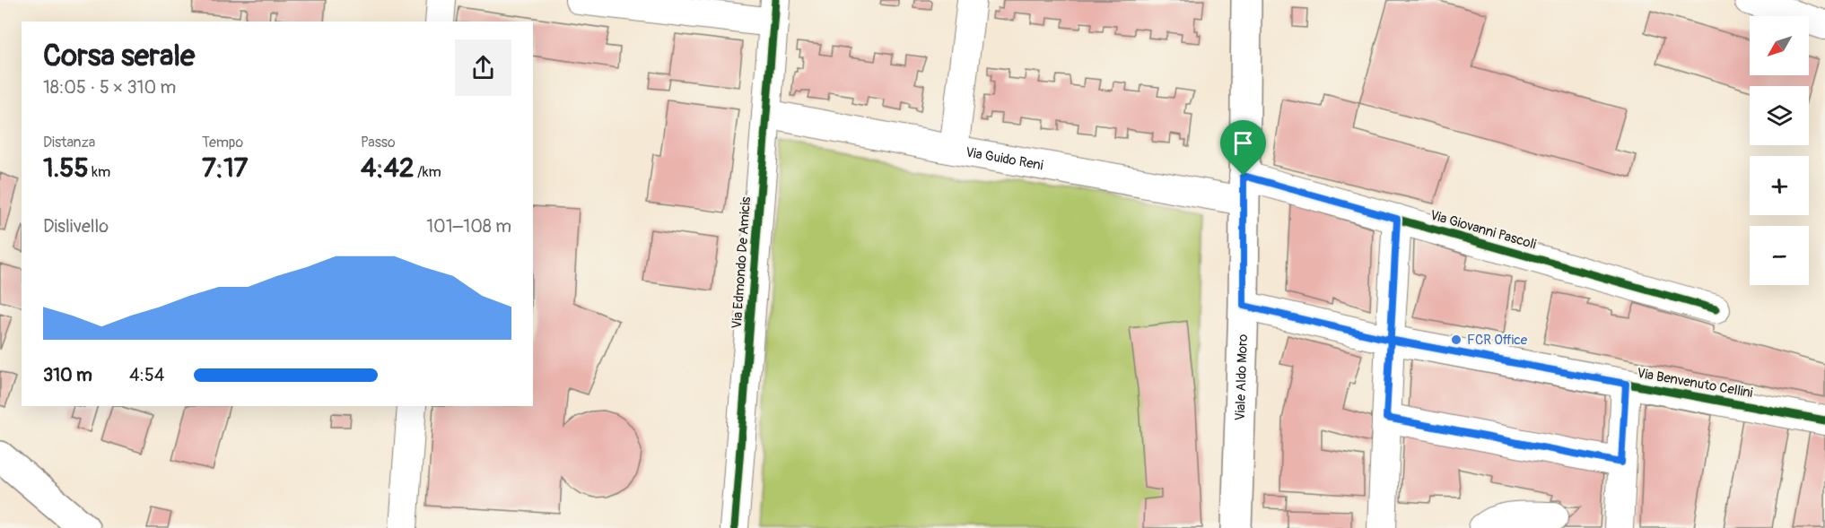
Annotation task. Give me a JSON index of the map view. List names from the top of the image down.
{
  "streets": {
    "main road": ["Viale Aldo Moro"],
    "street": [
      "Via Guido Reni",
      "Via Giovanni Pascoli",
      "Via Edmondo De Amicis",
      "Via Benvenuto Cellini"
    ]
  },
  "crossings": [
    ["Via Guido Reni", "Via Giovanni Pascoli"],
    ["Via Guido Reni", "Via Edmondo De Amicis"],
    ["Via Guido Reni", "Viale Aldo Moro"],
    ["Via Giovanni Pascoli", "Viale Aldo Moro"],
    ["Viale Aldo Moro", "Via Benvenuto Cellini"]
  ],
  "places": ["FCR Office"],
  "north": "bottom left",
  "page": {
    "map_buttons": ["+", "−"],
    "heading": ["Corsa serale", "18:05 · 5 × 310 m"],
    "stats": [
      ["Distanza", "1.55 km"],
      ["Tempo", "7:17"],
      ["Passo", "4:42 /km"]
    ],
    "chart": ["Dislivello", "101–108 m"],
    "list": [
      {
        "name": "310 m",
        "note": "4:54"
      }
    ]
  }
}
